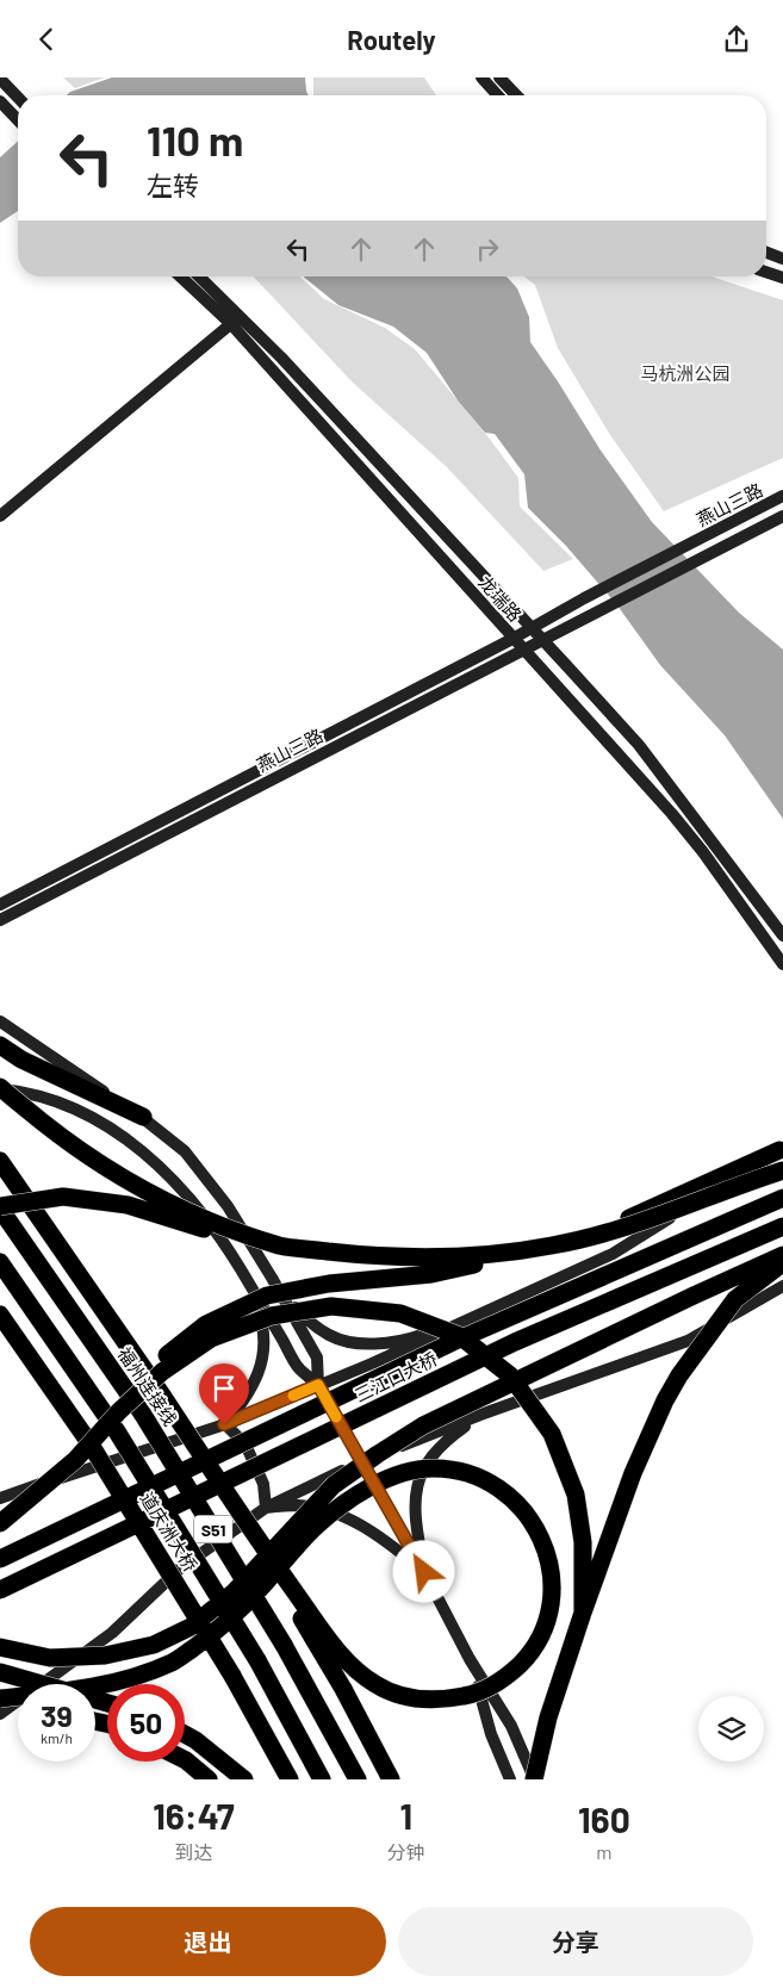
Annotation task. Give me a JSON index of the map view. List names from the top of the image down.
{
  "streets": {
    "highway": [
      "三江口大桥",
      "福州连接线",
      "S51",
      "道庆洲大桥"
    ],
    "main road": ["燕山三路", "龙瑞路"]
  },
  "crossings": [
    ["燕山三路", "龙瑞路"]
  ],
  "parks": ["马杭洲公园"],
  "page": {
    "header": "Routely",
    "turn": ["110 m", "左转"],
    "speed": "39 km/h",
    "limit": "50",
    "eta": [
      "16:47",
      "到达",
      "1",
      "分钟",
      "160",
      "m"
    ],
    "buttons": ["退出", "分享"]
  }
}
